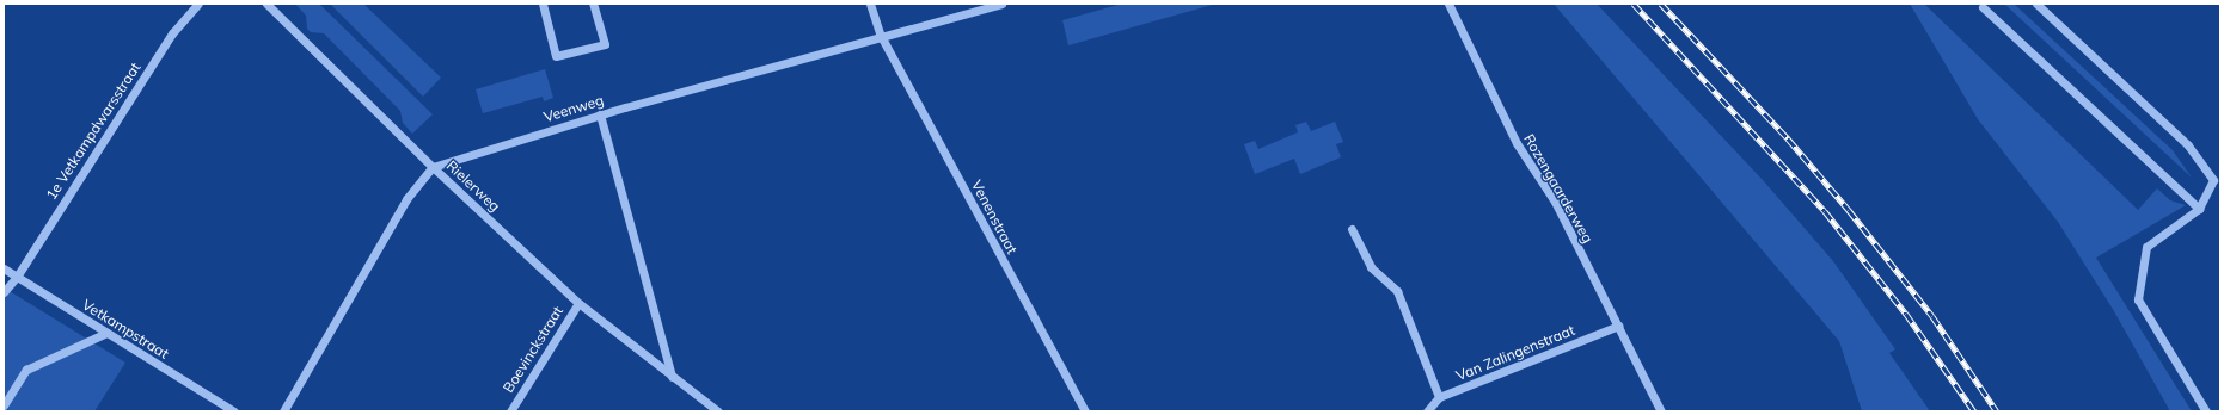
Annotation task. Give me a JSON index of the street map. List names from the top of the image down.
{
  "streets": {
    "street": [
      "Veenweg",
      "1e Vetkampdwarsstraat",
      "Rielerweg",
      "Rozengaarderweg",
      "Venenstraat",
      "Vetkampstraat",
      "Boevinckstraat",
      "Van Zalingenstraat"
    ]
  },
  "crossings": [
    ["Veenweg", "Rielerweg"],
    ["Veenweg", "Venenstraat"],
    ["1e Vetkampdwarsstraat", "Vetkampstraat"],
    ["Rielerweg", "Boevinckstraat"],
    ["Rozengaarderweg", "Van Zalingenstraat"]
  ]
}
